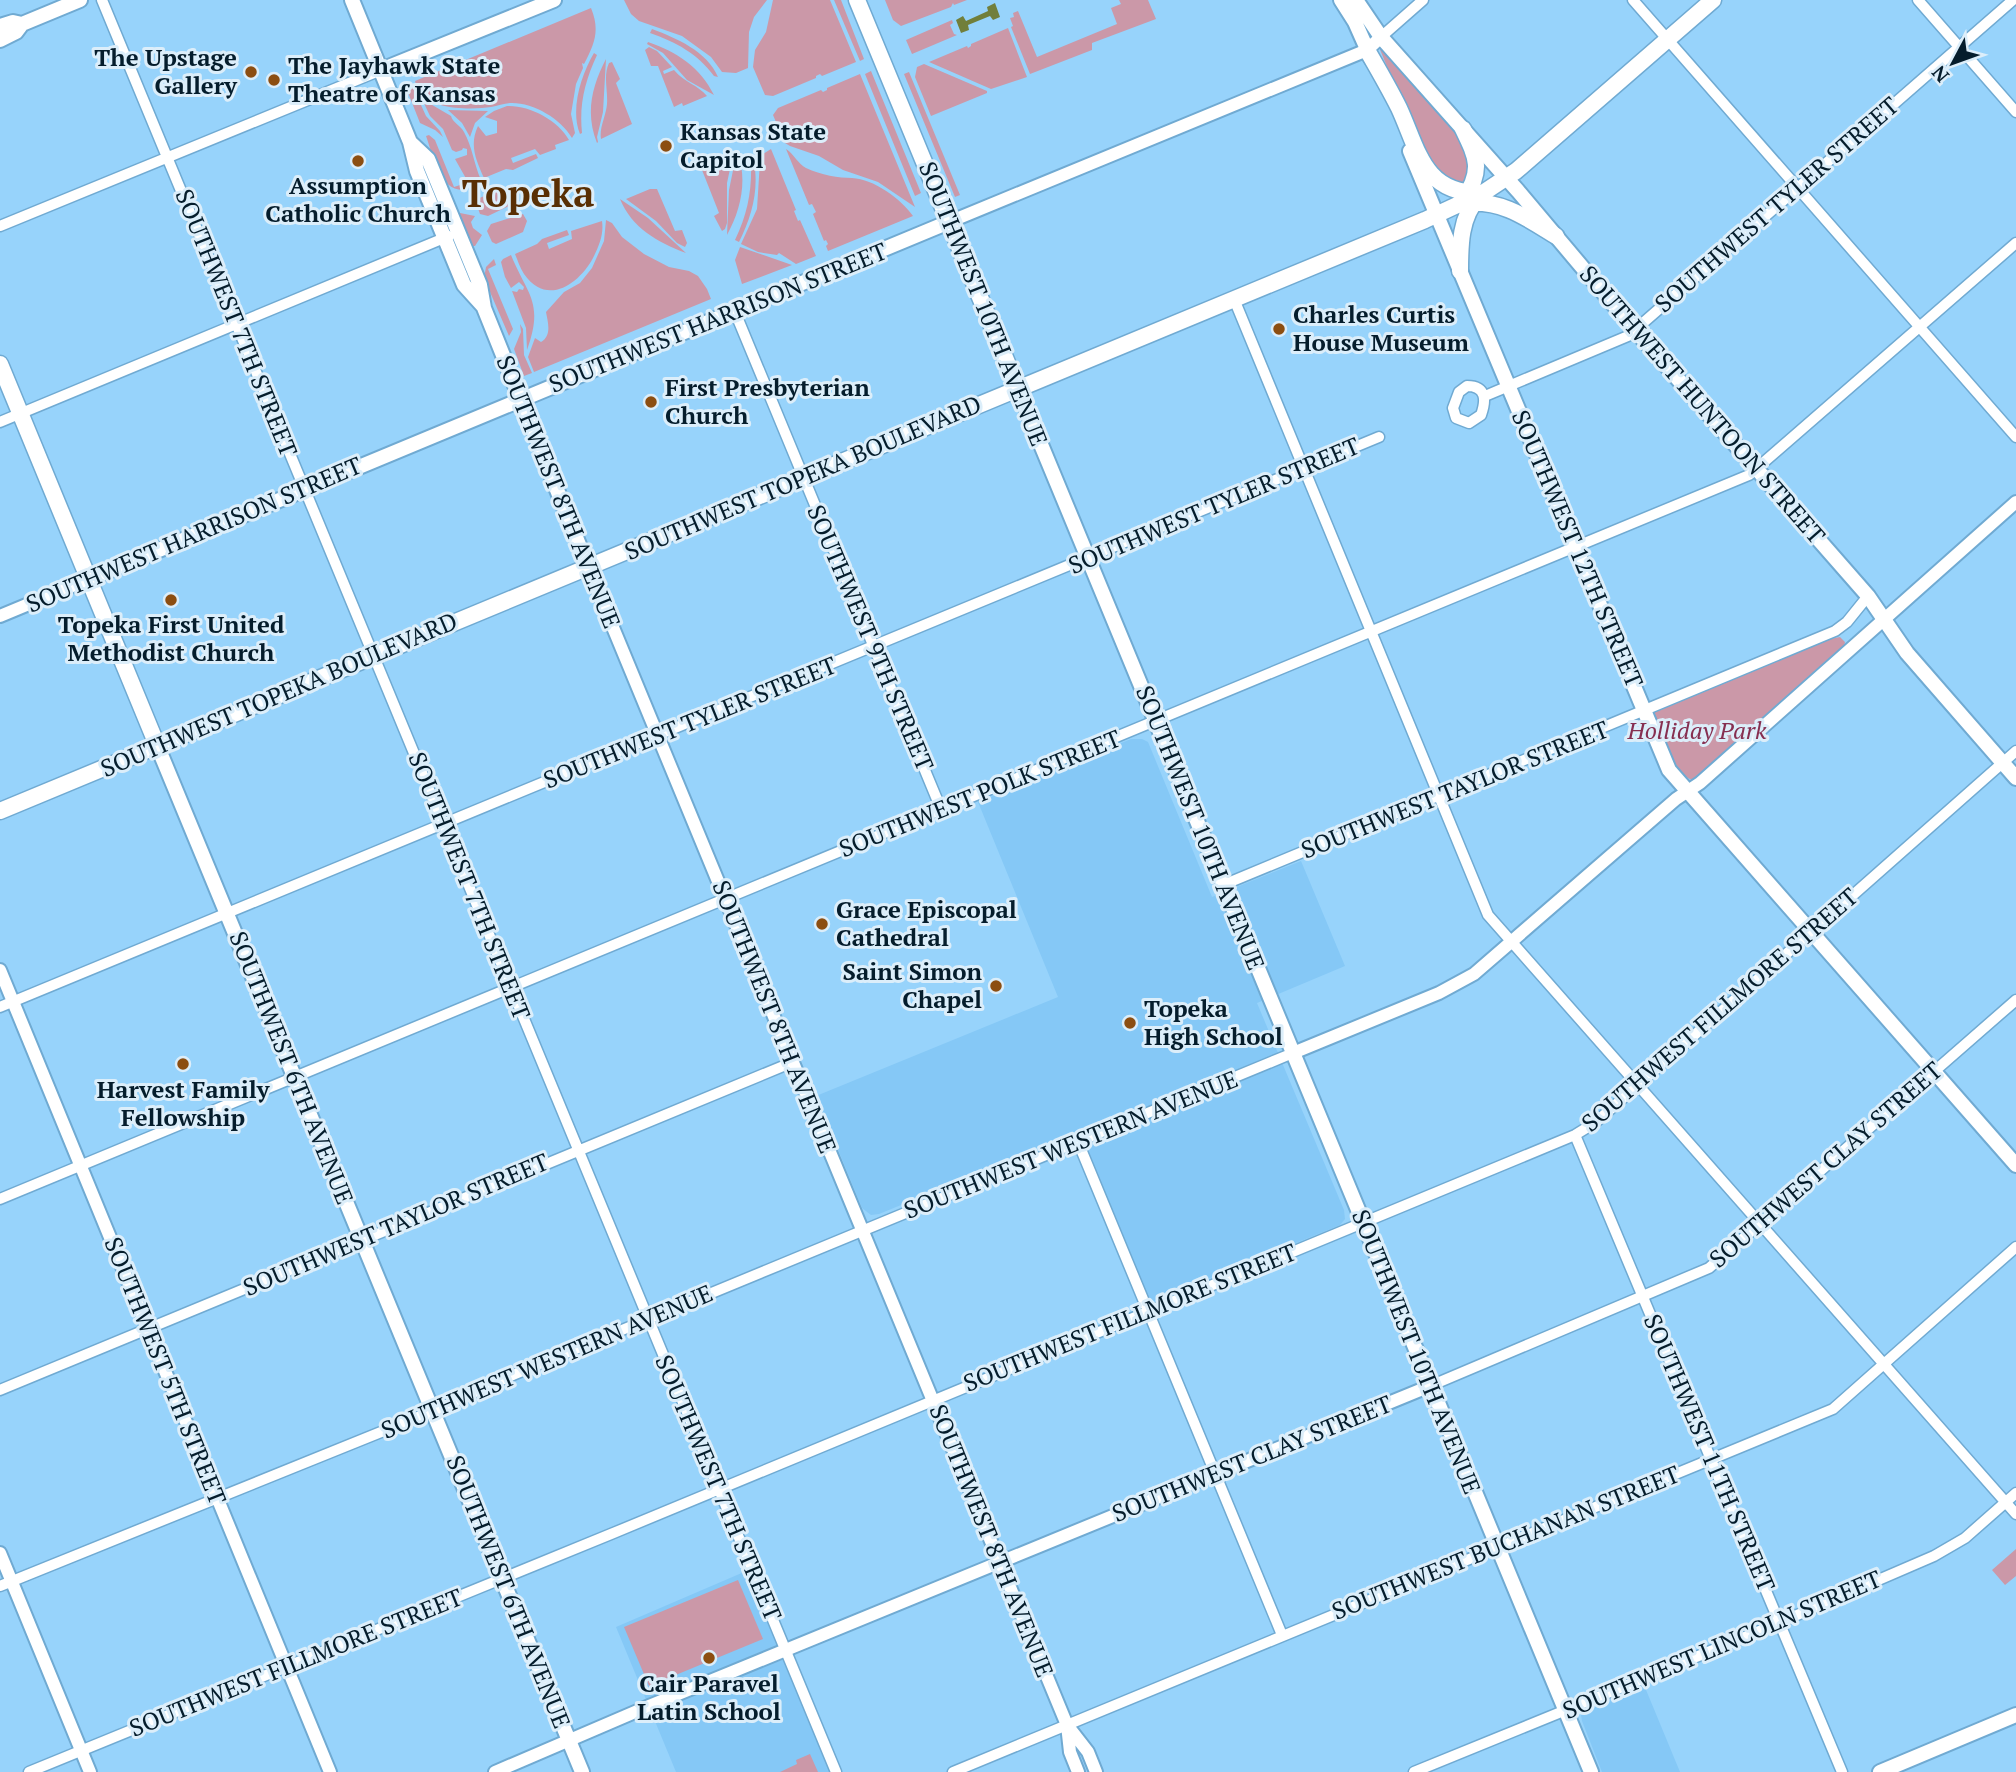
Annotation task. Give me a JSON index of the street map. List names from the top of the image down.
{
  "streets": {
    "main road": [
      "SOUTHWEST 10TH AVENUE",
      "SOUTHWEST HARRISON STREET",
      "SOUTHWEST HUNTOON STREET",
      "SOUTHWEST TOPEKA BOULEVARD",
      "SOUTHWEST 8TH AVENUE",
      "SOUTHWEST 12TH STREET",
      "SOUTHWEST 6TH AVENUE"
    ],
    "street": [
      "SOUTHWEST TYLER STREET",
      "SOUTHWEST 7TH STREET",
      "SOUTHWEST 9TH STREET",
      "SOUTHWEST TAYLOR STREET",
      "SOUTHWEST POLK STREET",
      "SOUTHWEST FILLMORE STREET",
      "SOUTHWEST WESTERN AVENUE",
      "SOUTHWEST CLAY STREET",
      "SOUTHWEST 5TH STREET",
      "SOUTHWEST 11TH STREET",
      "SOUTHWEST BUCHANAN STREET",
      "SOUTHWEST LINCOLN STREET"
    ]
  },
  "crossings": [
    ["SOUTHWEST TYLER STREET", "SOUTHWEST 10TH AVENUE"],
    ["SOUTHWEST TYLER STREET", "SOUTHWEST 7TH STREET"],
    ["SOUTHWEST TYLER STREET", "SOUTHWEST HUNTOON STREET"],
    ["SOUTHWEST TYLER STREET", "SOUTHWEST 8TH AVENUE"],
    ["SOUTHWEST TYLER STREET", "SOUTHWEST 12TH STREET"],
    ["SOUTHWEST TYLER STREET", "SOUTHWEST 9TH STREET"],
    ["SOUTHWEST TYLER STREET", "SOUTHWEST 6TH AVENUE"],
    ["SOUTHWEST TYLER STREET", "SOUTHWEST 5TH STREET"],
    ["SOUTHWEST 10TH AVENUE", "SOUTHWEST HARRISON STREET"],
    ["SOUTHWEST 10TH AVENUE", "SOUTHWEST TOPEKA BOULEVARD"],
    ["SOUTHWEST 10TH AVENUE", "SOUTHWEST TAYLOR STREET"],
    ["SOUTHWEST 10TH AVENUE", "SOUTHWEST POLK STREET"],
    ["SOUTHWEST 10TH AVENUE", "SOUTHWEST FILLMORE STREET"],
    ["SOUTHWEST 10TH AVENUE", "SOUTHWEST WESTERN AVENUE"],
    ["SOUTHWEST 10TH AVENUE", "SOUTHWEST CLAY STREET"],
    ["SOUTHWEST 10TH AVENUE", "SOUTHWEST BUCHANAN STREET"],
    ["SOUTHWEST 10TH AVENUE", "SOUTHWEST LINCOLN STREET"],
    ["SOUTHWEST HARRISON STREET", "SOUTHWEST 7TH STREET"],
    ["SOUTHWEST HARRISON STREET", "SOUTHWEST HUNTOON STREET"],
    ["SOUTHWEST HARRISON STREET", "SOUTHWEST 8TH AVENUE"],
    ["SOUTHWEST HARRISON STREET", "SOUTHWEST 12TH STREET"],
    ["SOUTHWEST HARRISON STREET", "SOUTHWEST 9TH STREET"],
    ["SOUTHWEST HARRISON STREET", "SOUTHWEST 6TH AVENUE"],
    ["SOUTHWEST 7TH STREET", "SOUTHWEST TOPEKA BOULEVARD"],
    ["SOUTHWEST 7TH STREET", "SOUTHWEST TAYLOR STREET"],
    ["SOUTHWEST 7TH STREET", "SOUTHWEST POLK STREET"],
    ["SOUTHWEST 7TH STREET", "SOUTHWEST FILLMORE STREET"],
    ["SOUTHWEST 7TH STREET", "SOUTHWEST WESTERN AVENUE"],
    ["SOUTHWEST 7TH STREET", "SOUTHWEST CLAY STREET"],
    ["SOUTHWEST HUNTOON STREET", "SOUTHWEST TOPEKA BOULEVARD"],
    ["SOUTHWEST HUNTOON STREET", "SOUTHWEST TAYLOR STREET"],
    ["SOUTHWEST HUNTOON STREET", "SOUTHWEST POLK STREET"],
    ["SOUTHWEST HUNTOON STREET", "SOUTHWEST FILLMORE STREET"],
    ["SOUTHWEST HUNTOON STREET", "SOUTHWEST WESTERN AVENUE"],
    ["SOUTHWEST TOPEKA BOULEVARD", "SOUTHWEST 8TH AVENUE"],
    ["SOUTHWEST TOPEKA BOULEVARD", "SOUTHWEST 12TH STREET"],
    ["SOUTHWEST TOPEKA BOULEVARD", "SOUTHWEST 9TH STREET"],
    ["SOUTHWEST TOPEKA BOULEVARD", "SOUTHWEST 6TH AVENUE"],
    ["SOUTHWEST 8TH AVENUE", "SOUTHWEST TAYLOR STREET"],
    ["SOUTHWEST 8TH AVENUE", "SOUTHWEST POLK STREET"],
    ["SOUTHWEST 8TH AVENUE", "SOUTHWEST FILLMORE STREET"],
    ["SOUTHWEST 8TH AVENUE", "SOUTHWEST WESTERN AVENUE"],
    ["SOUTHWEST 8TH AVENUE", "SOUTHWEST CLAY STREET"],
    ["SOUTHWEST 8TH AVENUE", "SOUTHWEST BUCHANAN STREET"],
    ["SOUTHWEST 12TH STREET", "SOUTHWEST TAYLOR STREET"],
    ["SOUTHWEST 12TH STREET", "SOUTHWEST POLK STREET"],
    ["SOUTHWEST 12TH STREET", "SOUTHWEST FILLMORE STREET"],
    ["SOUTHWEST 12TH STREET", "SOUTHWEST WESTERN AVENUE"],
    ["SOUTHWEST 12TH STREET", "SOUTHWEST CLAY STREET"],
    ["SOUTHWEST 9TH STREET", "SOUTHWEST POLK STREET"],
    ["SOUTHWEST TAYLOR STREET", "SOUTHWEST 6TH AVENUE"],
    ["SOUTHWEST TAYLOR STREET", "SOUTHWEST 5TH STREET"],
    ["SOUTHWEST POLK STREET", "SOUTHWEST 6TH AVENUE"],
    ["SOUTHWEST POLK STREET", "SOUTHWEST 5TH STREET"],
    ["SOUTHWEST FILLMORE STREET", "SOUTHWEST 6TH AVENUE"],
    ["SOUTHWEST FILLMORE STREET", "SOUTHWEST 5TH STREET"],
    ["SOUTHWEST FILLMORE STREET", "SOUTHWEST 11TH STREET"],
    ["SOUTHWEST 6TH AVENUE", "SOUTHWEST WESTERN AVENUE"],
    ["SOUTHWEST 6TH AVENUE", "SOUTHWEST CLAY STREET"],
    ["SOUTHWEST WESTERN AVENUE", "SOUTHWEST 5TH STREET"],
    ["SOUTHWEST CLAY STREET", "SOUTHWEST 11TH STREET"],
    ["SOUTHWEST 11TH STREET", "SOUTHWEST BUCHANAN STREET"],
    ["SOUTHWEST 11TH STREET", "SOUTHWEST LINCOLN STREET"]
  ],
  "districts": ["Topeka"],
  "parks": ["Holliday Park"],
  "places": [
    "The Upstage Gallery",
    "The Jayhawk State Theatre of Kansas",
    "Kansas State Capitol",
    "Assumption Catholic Church",
    "Charles Curtis House Museum",
    "First Presbyterian Church",
    "Topeka First United Methodist Church",
    "Grace Episcopal Cathedral",
    "Saint Simon Chapel",
    "Topeka High School",
    "Harvest Family Fellowship",
    "Cair Paravel Latin School"
  ],
  "north": "bottom left"
}
